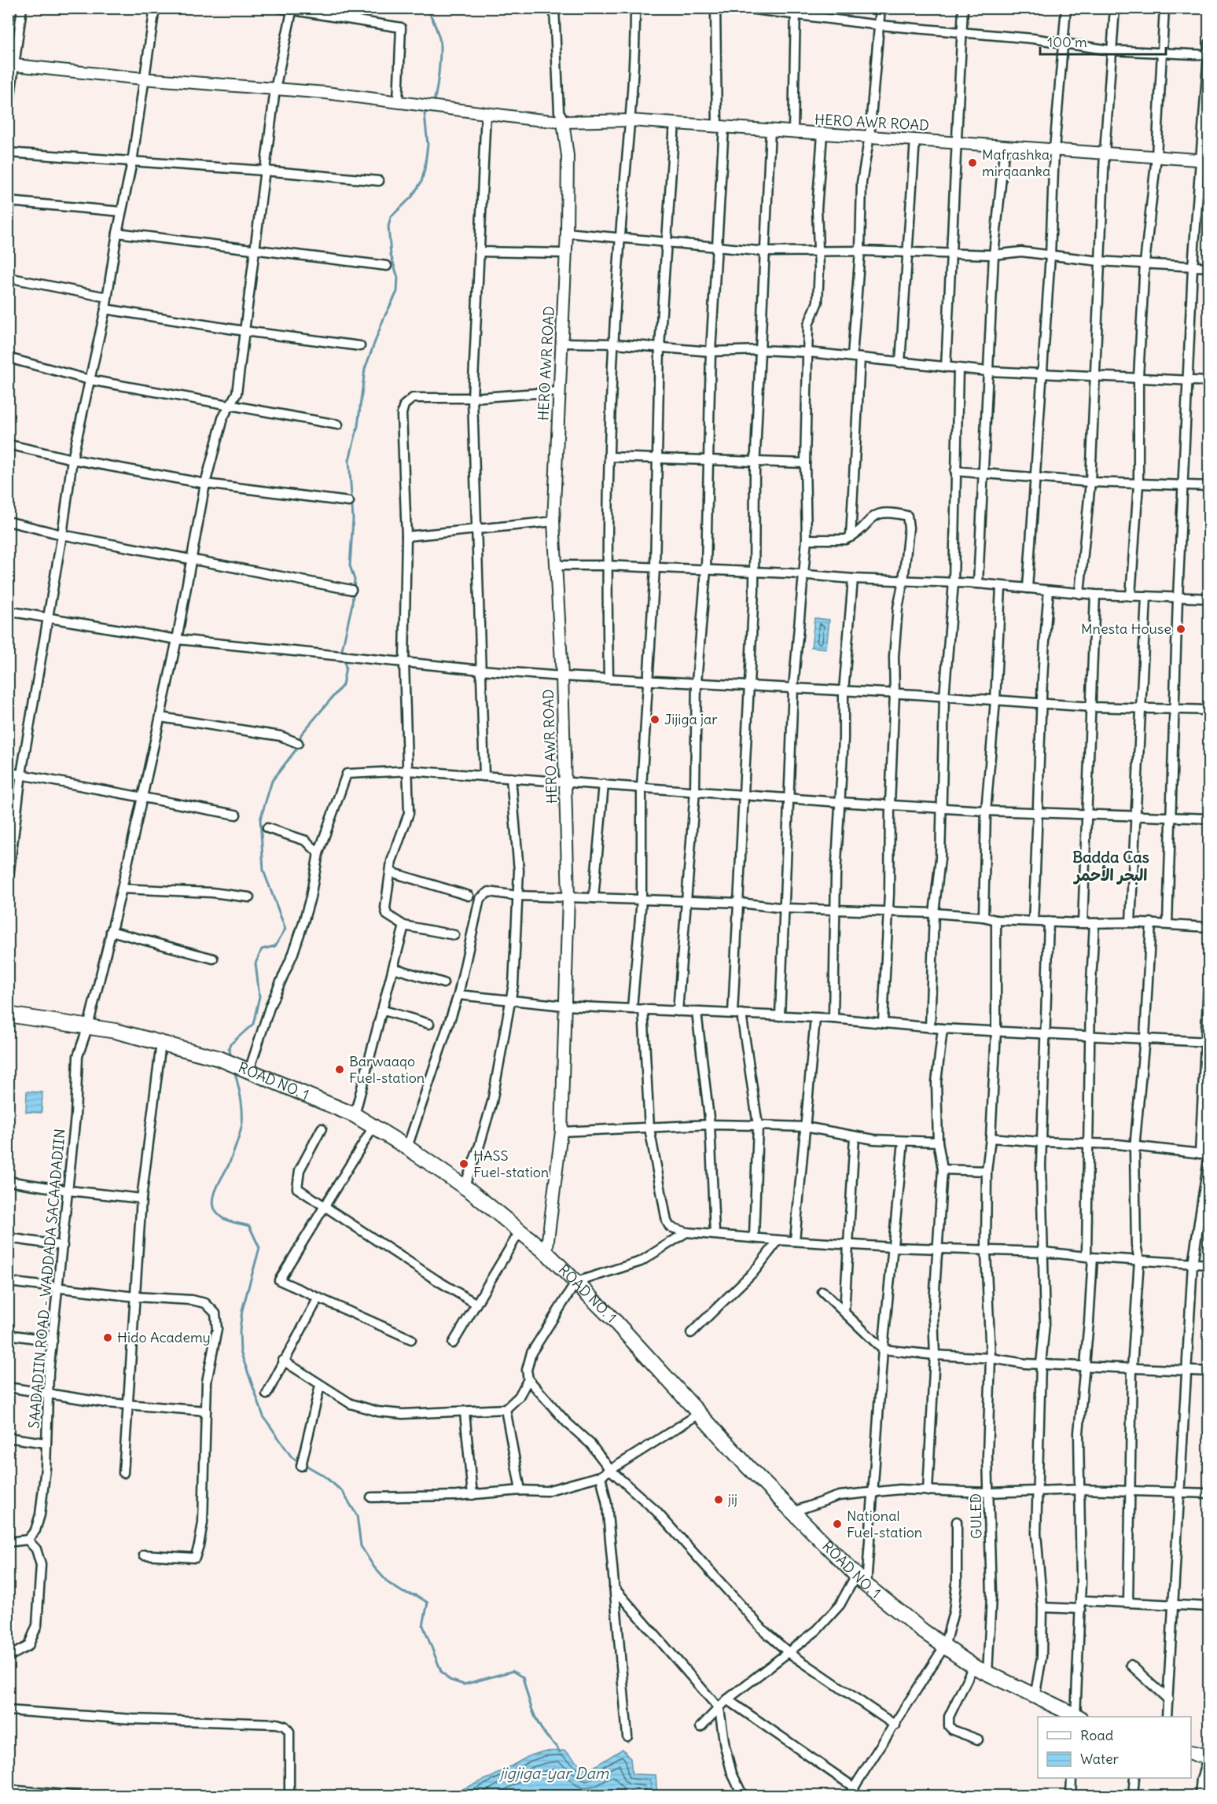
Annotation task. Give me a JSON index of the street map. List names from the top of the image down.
{
  "streets": {
    "highway": ["ROAD NO. 1"],
    "main road": ["HERO AWR ROAD"],
    "street": ["SAADADIIN ROAD - WADDADA SACAADADIIN", "GULED"]
  },
  "crossings": [
    ["HERO AWR ROAD", "ROAD NO. 1"],
    ["ROAD NO. 1", "SAADADIIN ROAD - WADDADA SACAADADIIN"],
    ["ROAD NO. 1", "GULED"]
  ],
  "districts": ["Badda Cas البحر الأحمر"],
  "water": ["jigjiga-yar Dam"],
  "places": [
    "Mafrashka mirqaanka",
    "Mnesta House",
    "Jijiga jar",
    "Barwaaqo Fuel-station",
    "HASS Fuel-station",
    "Hido Academy",
    "jij",
    "National Fuel-station"
  ],
  "legend": ["Road", "Water"],
  "scale_bar": "100 m"
}
